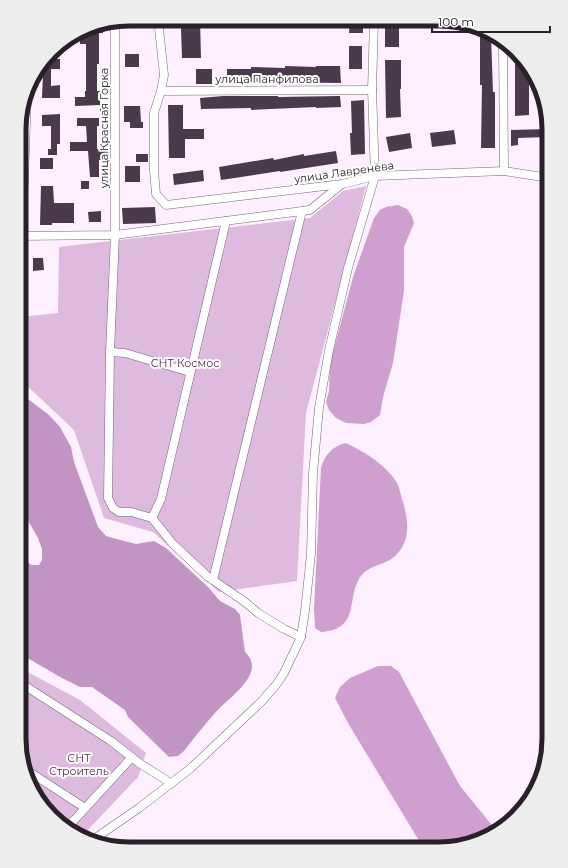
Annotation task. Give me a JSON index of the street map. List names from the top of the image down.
{
  "streets": {
    "street": ["улица Панфилова", "улица Красная Горка", "улица Лавренёва"]
  },
  "crossings": [
    ["улица Панфилова", "улица Лавренёва"]
  ],
  "parks": ["СНТ Космос", "СНТ Строитель"],
  "scale_bar": "100 m"
}
